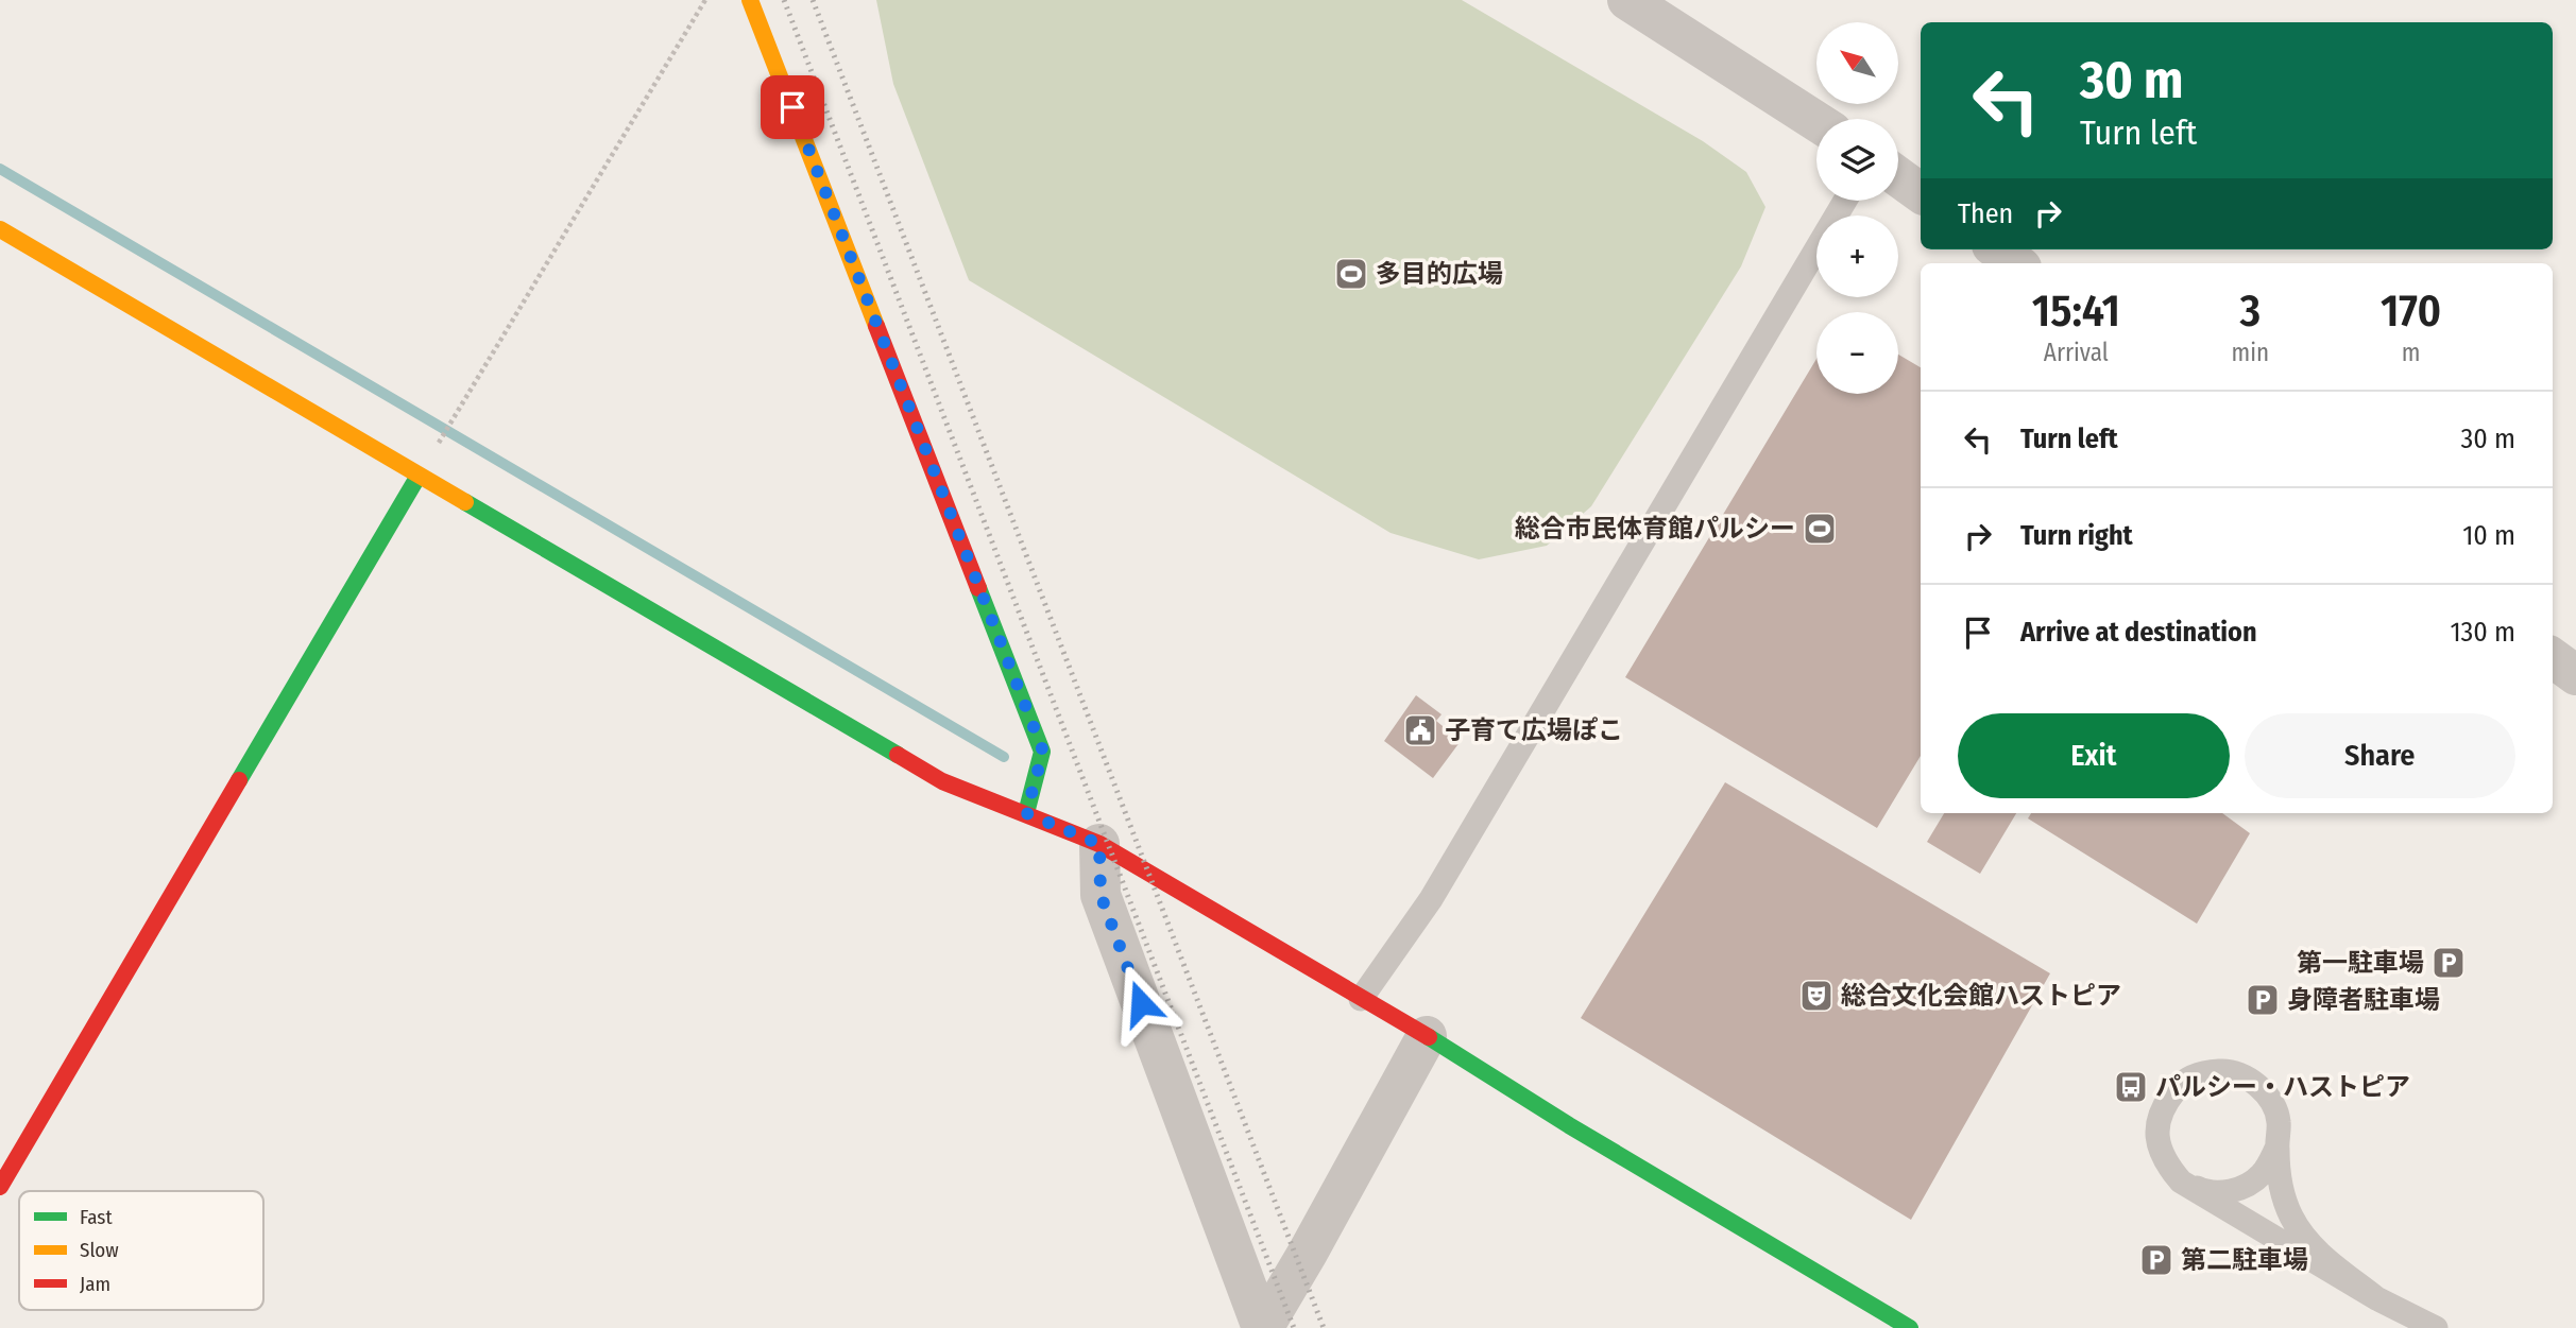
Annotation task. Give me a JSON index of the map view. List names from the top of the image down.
{
  "places": {
    "sports": ["多目的広場", "総合市民体育館パルシー"],
    "public building": ["子育て広場ぽこ"],
    "parking": ["第一駐車場", "身障者駐車場", "第二駐車場"],
    "theatre": ["総合文化会館ハストピア"],
    "bus stop": ["パルシー・ハストピア"]
  },
  "legend": ["Fast", "Slow", "Jam"],
  "north": "top left",
  "page": {
    "map_buttons": ["+", "−"],
    "turn": ["30 m", "Turn left"],
    "then": "Then",
    "eta": [
      "15:41",
      "Arrival",
      "3",
      "min",
      "170",
      "m"
    ],
    "list": [
      {
        "name": "Turn left",
        "value": "30 m"
      },
      {
        "name": "Turn right",
        "value": "10 m"
      },
      {
        "name": "Arrive at destination",
        "value": "130 m"
      }
    ],
    "buttons": ["Exit", "Share"]
  }
}
